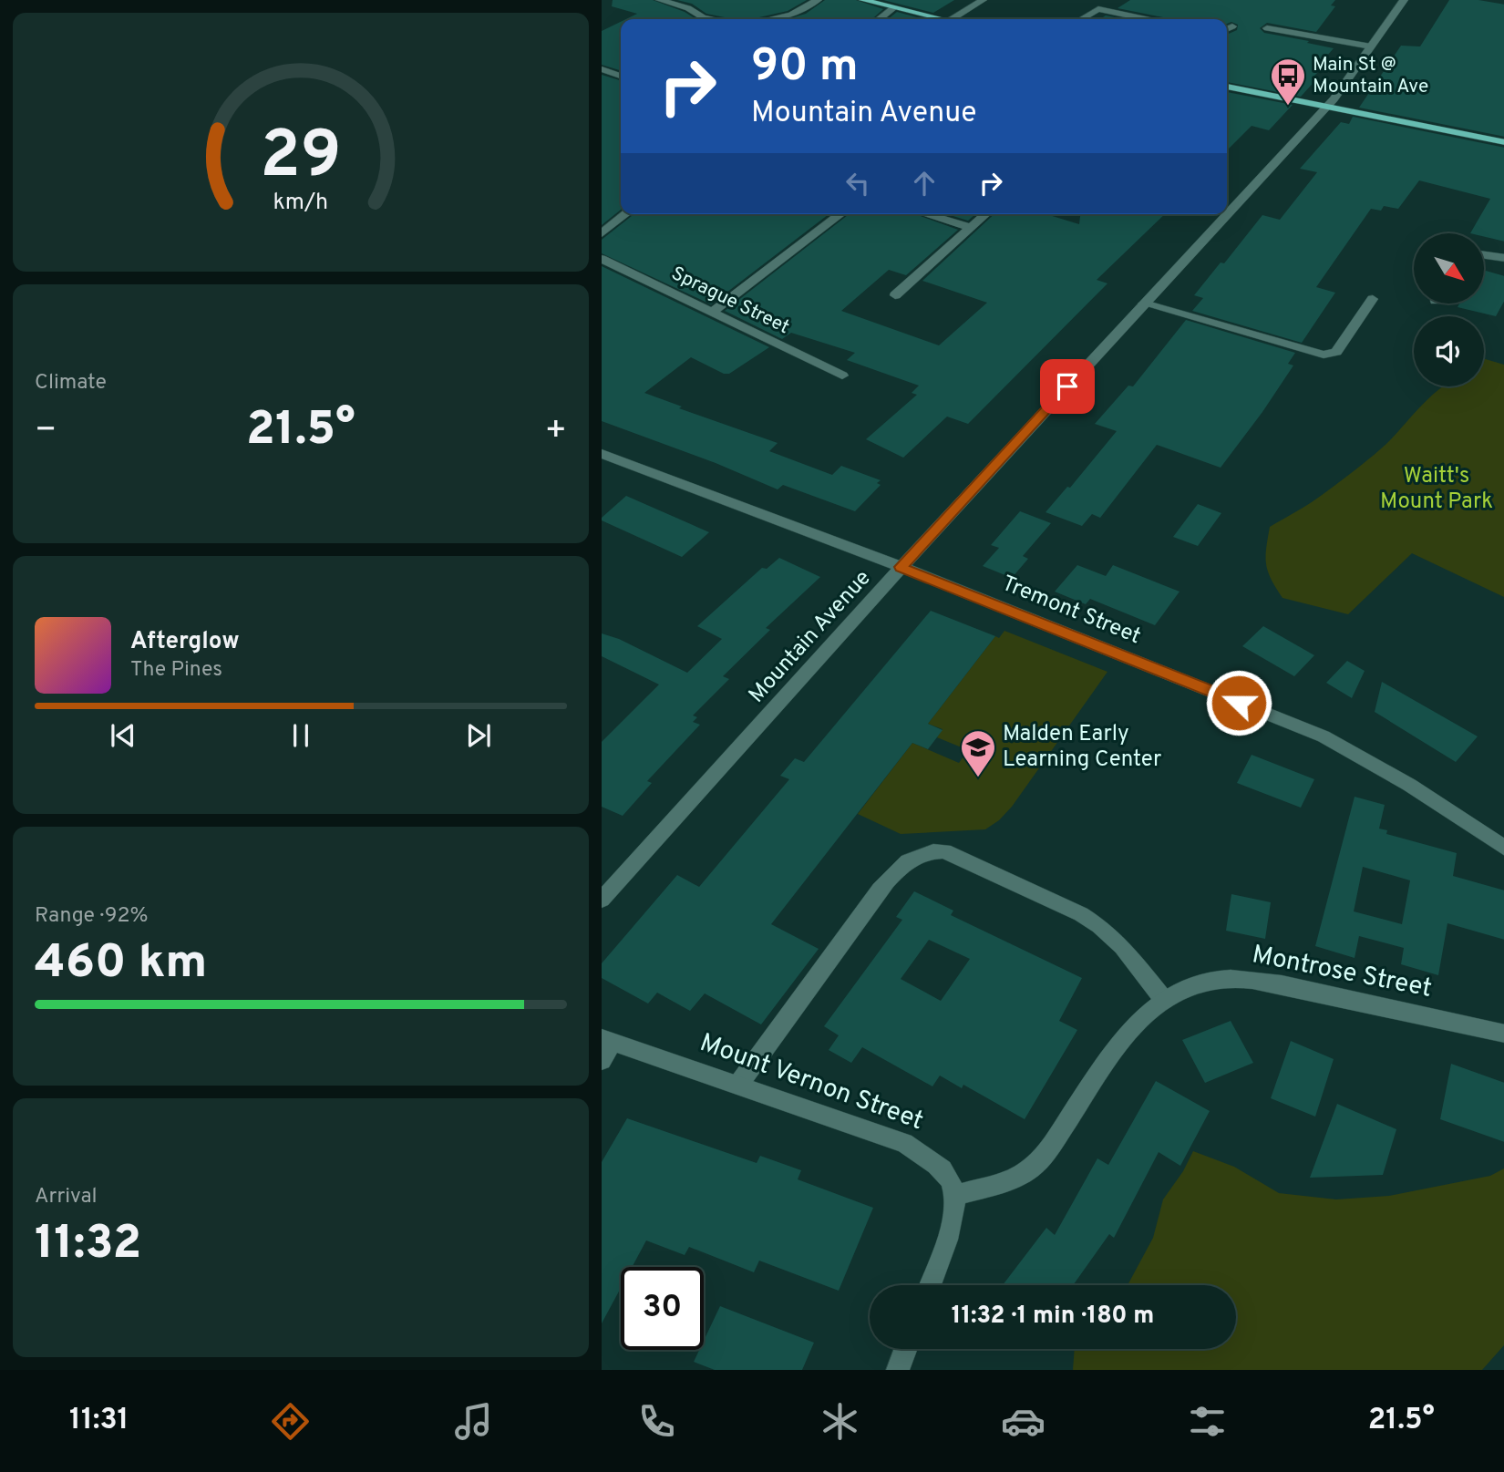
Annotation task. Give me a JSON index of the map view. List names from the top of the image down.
{
  "streets": {
    "street": [
      "Sprague Street",
      "Tremont Street",
      "Mountain Avenue",
      "Montrose Street",
      "Mount Vernon Street"
    ]
  },
  "crossings": [
    ["Tremont Street", "Mountain Avenue"],
    ["Montrose Street", "Mount Vernon Street"]
  ],
  "parks": ["Waitt's Mount Park"],
  "places": {
    "bus stop": ["Main St @ Mountain Ave"],
    "school or university": ["Malden Early Learning Center"]
  },
  "north": "bottom right",
  "page": {
    "turn": ["90 m", "Mountain Avenue"],
    "tile": [
      "Climate",
      ["Range · 92%", "460 km"],
      ["Arrival", "11:32"]
    ],
    "heat": ["−", "21.5°", "+"],
    "song": ["Afterglow", "The Pines"],
    "limit": "30",
    "trip": "11:32 · 1 min · 180 m",
    "tabs": ["11:31", "21.5°"],
    "gauge": ["29", "km/h"]
  }
}
